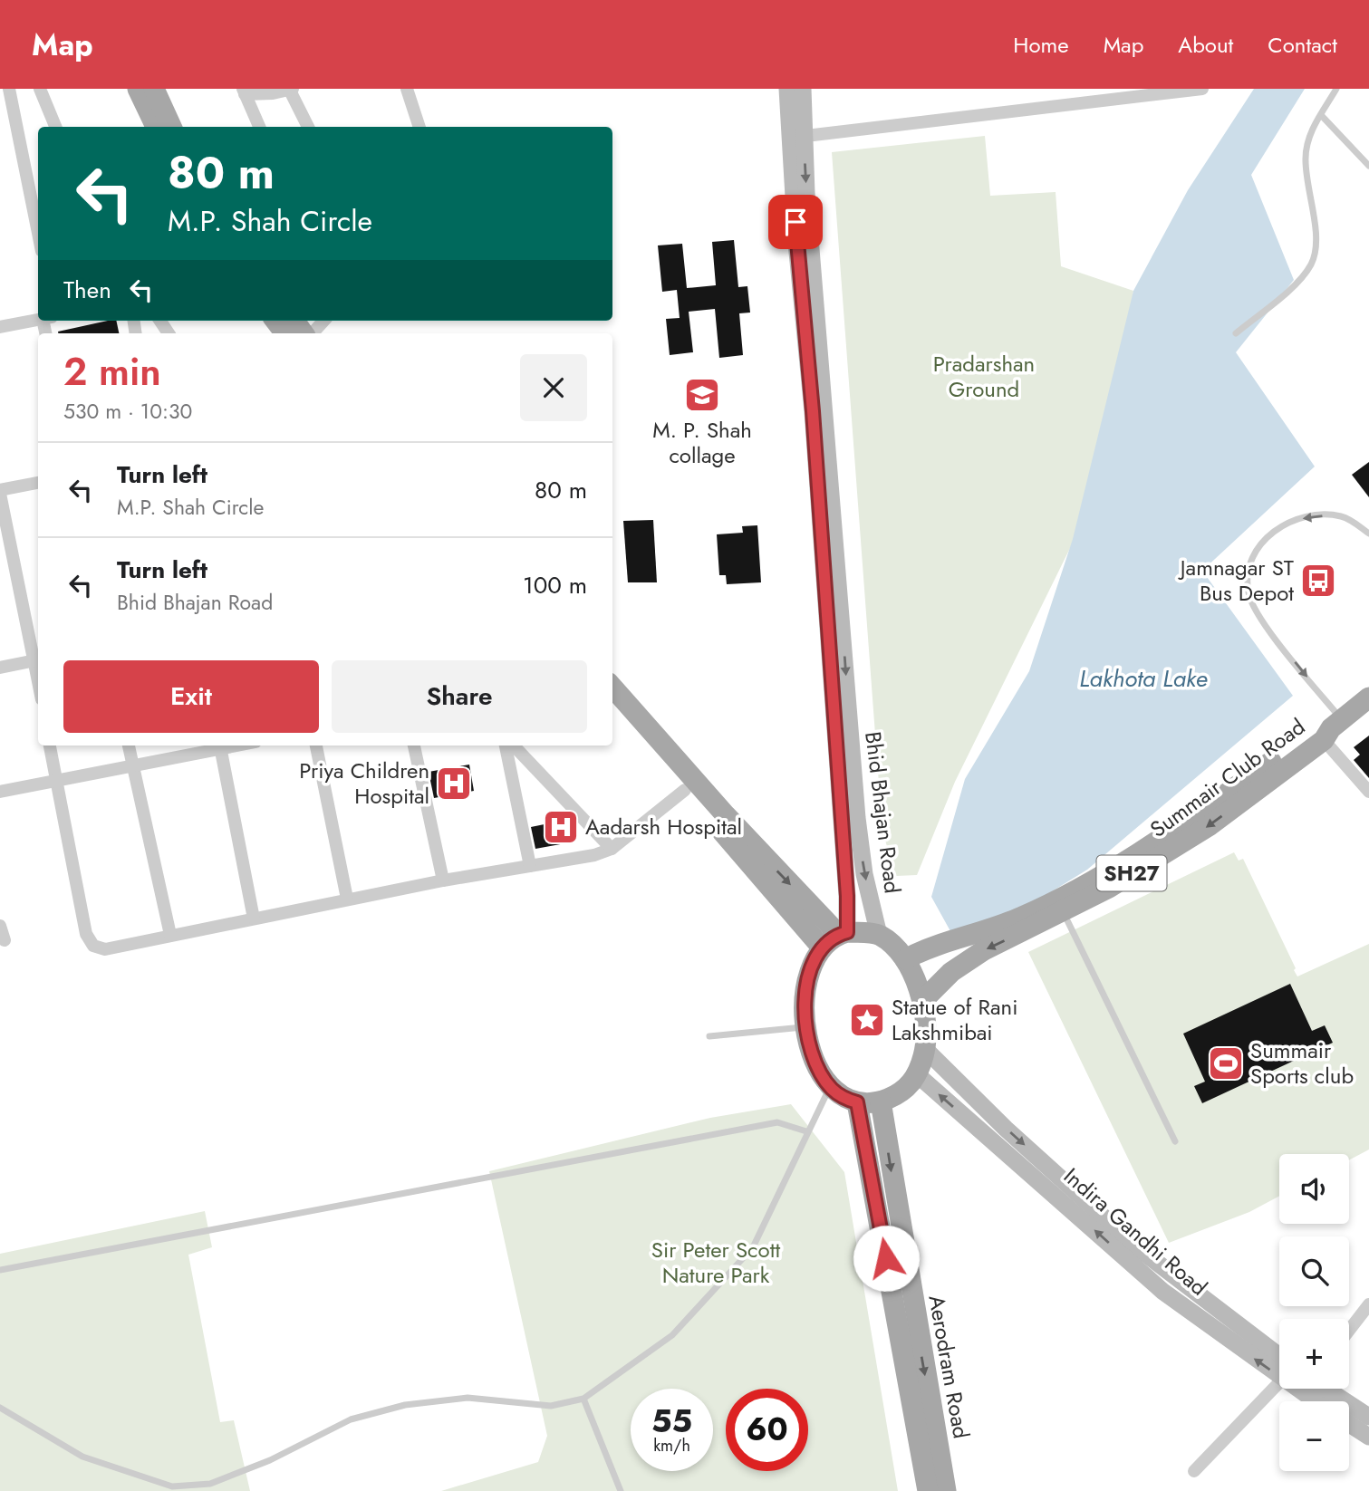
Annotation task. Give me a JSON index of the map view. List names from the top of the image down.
{
  "streets": {
    "main road": [
      "Summair Club Road",
      "Bhid Bhajan Road",
      "SH27",
      "Indira Gandhi Road",
      "Aerodram Road"
    ]
  },
  "crossings": [
    ["Summair Club Road", "Bhid Bhajan Road"],
    ["Summair Club Road", "Indira Gandhi Road"],
    ["Summair Club Road", "Aerodram Road"],
    ["Bhid Bhajan Road", "Indira Gandhi Road"],
    ["Bhid Bhajan Road", "Aerodram Road"],
    ["Indira Gandhi Road", "Aerodram Road"]
  ],
  "water": ["Lakhota Lake"],
  "parks": ["Pradarshan Ground", "Sir Peter Scott Nature Park"],
  "places": {
    "school or university": ["M. P. Shah collage"],
    "bus stop": ["Jamnagar ST Bus Depot"],
    "hospital": ["Priya Children Hospital", "Aadarsh Hospital"],
    "place": ["Statue of Rani Lakshmibai"],
    "sports": ["Summair Sports club"]
  },
  "page": {
    "header": "Map",
    "nav": [
      "Home",
      "Map",
      "About",
      "Contact"
    ],
    "turn": ["80 m", "M.P. Shah Circle"],
    "then": "Then",
    "heading": ["2 min", "530 m · 10:30"],
    "list": [
      {
        "name": "Turn left",
        "note": "M.P. Shah Circle",
        "value": "80 m"
      },
      {
        "name": "Turn left",
        "note": "Bhid Bhajan Road",
        "value": "100 m"
      }
    ],
    "buttons": ["Exit", "Share"],
    "map_buttons": ["+", "−"],
    "speed": "55 km/h",
    "limit": "60"
  }
}
